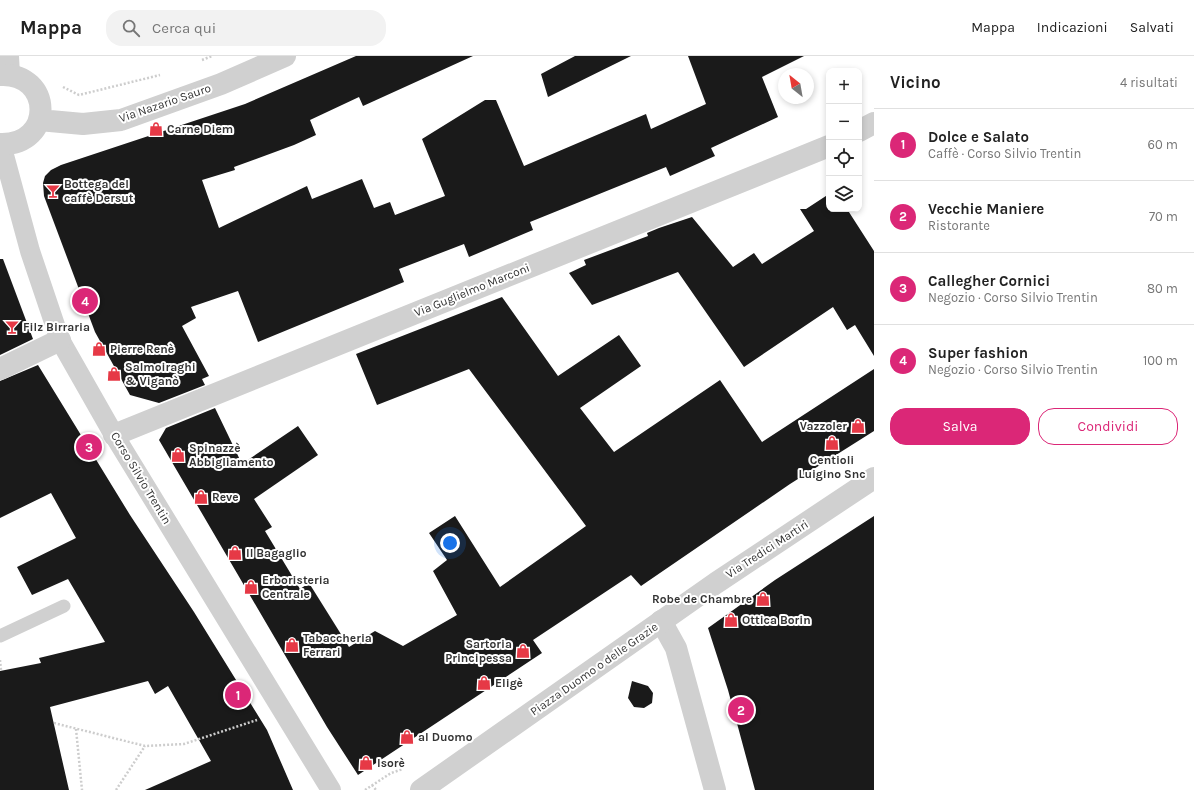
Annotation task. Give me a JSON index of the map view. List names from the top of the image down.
{
  "streets": {
    "street": [
      "Via Nazario Sauro",
      "Via Guglielmo Marconi",
      "Corso Silvio Trentin",
      "Via Tredici Martiri",
      "Piazza Duomo o delle Grazie"
    ]
  },
  "crossings": [
    ["Via Guglielmo Marconi", "Corso Silvio Trentin"],
    ["Via Tredici Martiri", "Piazza Duomo o delle Grazie"]
  ],
  "places": {
    "shop": [
      "Carne Diem",
      "Pierre Renè",
      "Salmoiraghi & Viganò",
      "Vazzoler",
      "Centioli Luigino Snc",
      "Spinazzè Abbigliamento",
      "Reve",
      "Il Bagaglio",
      "Erboristeria Centrale",
      "Robe de Chambre",
      "Ottica Borin",
      "Tabaccheria Ferrari",
      "Sartoria Principessa",
      "Eligè",
      "al Duomo",
      "Isorè"
    ],
    "bar": ["Bottega del caffè Dersut", "Filz Birraria"]
  },
  "north": "top left",
  "page": {
    "header": "Mappa",
    "search": "Cerca qui",
    "nav": ["Mappa", "Indicazioni", "Salvati"],
    "heading": ["Vicino", "4 risultati"],
    "map_buttons": ["+", "−"],
    "list": [
      {
        "mark": "1",
        "name": "Dolce e Salato",
        "note": "Caffè · Corso Silvio Trentin",
        "value": "60 m"
      },
      {
        "mark": "2",
        "name": "Vecchie Maniere",
        "note": "Ristorante",
        "value": "70 m"
      },
      {
        "mark": "3",
        "name": "Callegher Cornici",
        "note": "Negozio · Corso Silvio Trentin",
        "value": "80 m"
      },
      {
        "mark": "4",
        "name": "Super fashion",
        "note": "Negozio · Corso Silvio Trentin",
        "value": "100 m"
      }
    ],
    "pins": [
      "4",
      "3",
      "1",
      "2"
    ],
    "buttons": ["Salva", "Condividi"]
  }
}
